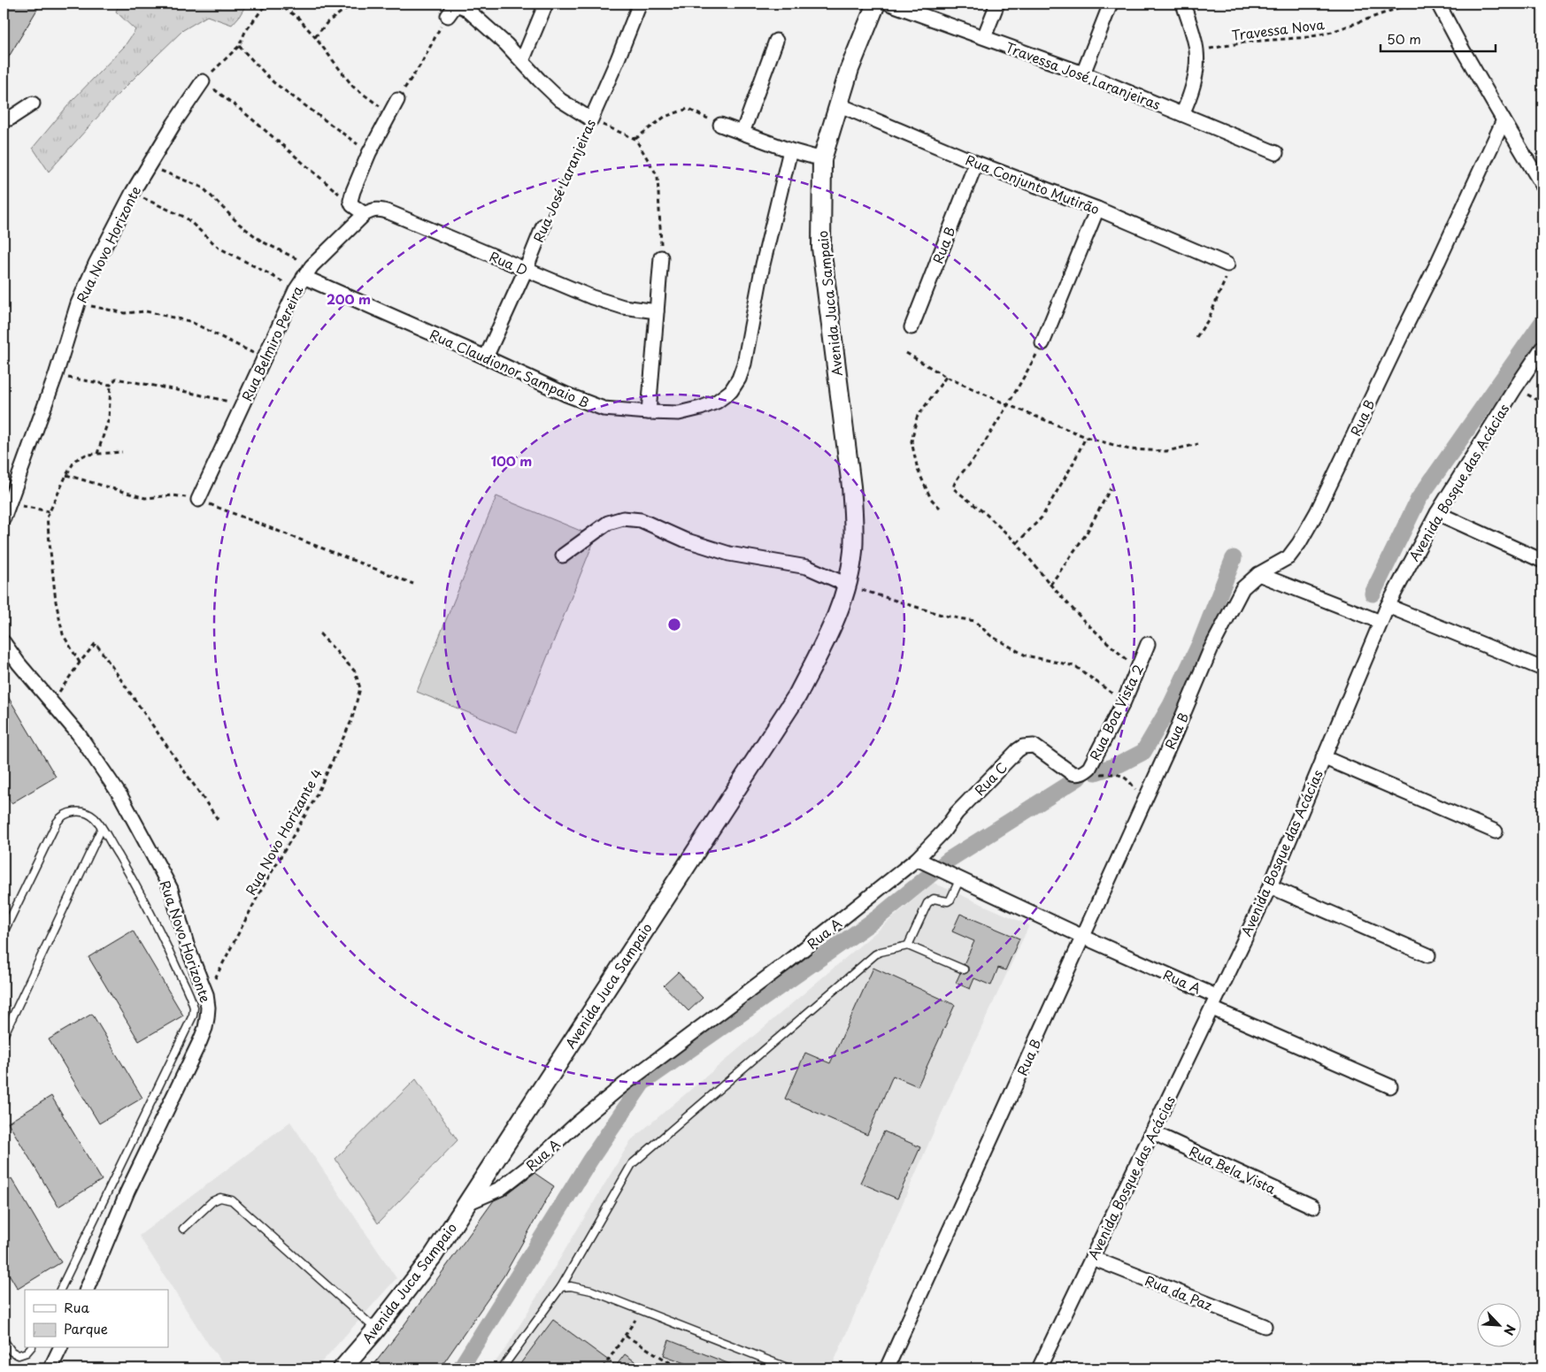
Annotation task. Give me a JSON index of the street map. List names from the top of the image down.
{
  "streets": {
    "main road": ["Avenida Juca Sampaio"],
    "street": [
      "Travessa José Laranjeiras",
      "Rua José Laranjeiras",
      "Rua Conjunto Mutirão",
      "Rua Novo Horizonte",
      "Rua B",
      "Rua D",
      "Rua Belmiro Pereira",
      "Rua Claudionor Sampaio B",
      "Avenida Bosque das Acácias",
      "Rua Boa Vista 2",
      "Rua C",
      "Rua A",
      "Rua Bela Vista",
      "Rua da Paz"
    ],
    "path": ["Travessa Nova", "Rua Novo Horizante 4"]
  },
  "crossings": [
    ["Rua José Laranjeiras", "Rua D"],
    ["Rua José Laranjeiras", "Rua Claudionor Sampaio B"],
    ["Rua Conjunto Mutirão", "Rua B"],
    ["Rua Conjunto Mutirão", "Avenida Juca Sampaio"],
    ["Rua Novo Horizonte", "Rua Novo Horizante 4"],
    ["Rua B", "Rua A"],
    ["Rua D", "Rua Belmiro Pereira"],
    ["Avenida Juca Sampaio", "Rua A"],
    ["Rua Belmiro Pereira", "Rua Claudionor Sampaio B"],
    ["Avenida Bosque das Acácias", "Rua A"],
    ["Avenida Bosque das Acácias", "Rua Bela Vista"],
    ["Avenida Bosque das Acácias", "Rua da Paz"],
    ["Rua Boa Vista 2", "Rua C"],
    ["Rua C", "Rua A"]
  ],
  "legend": ["Rua", "Parque"],
  "scale_bar": "50 m",
  "north": "bottom right",
  "rings": ["200 m", "100 m"]
}
